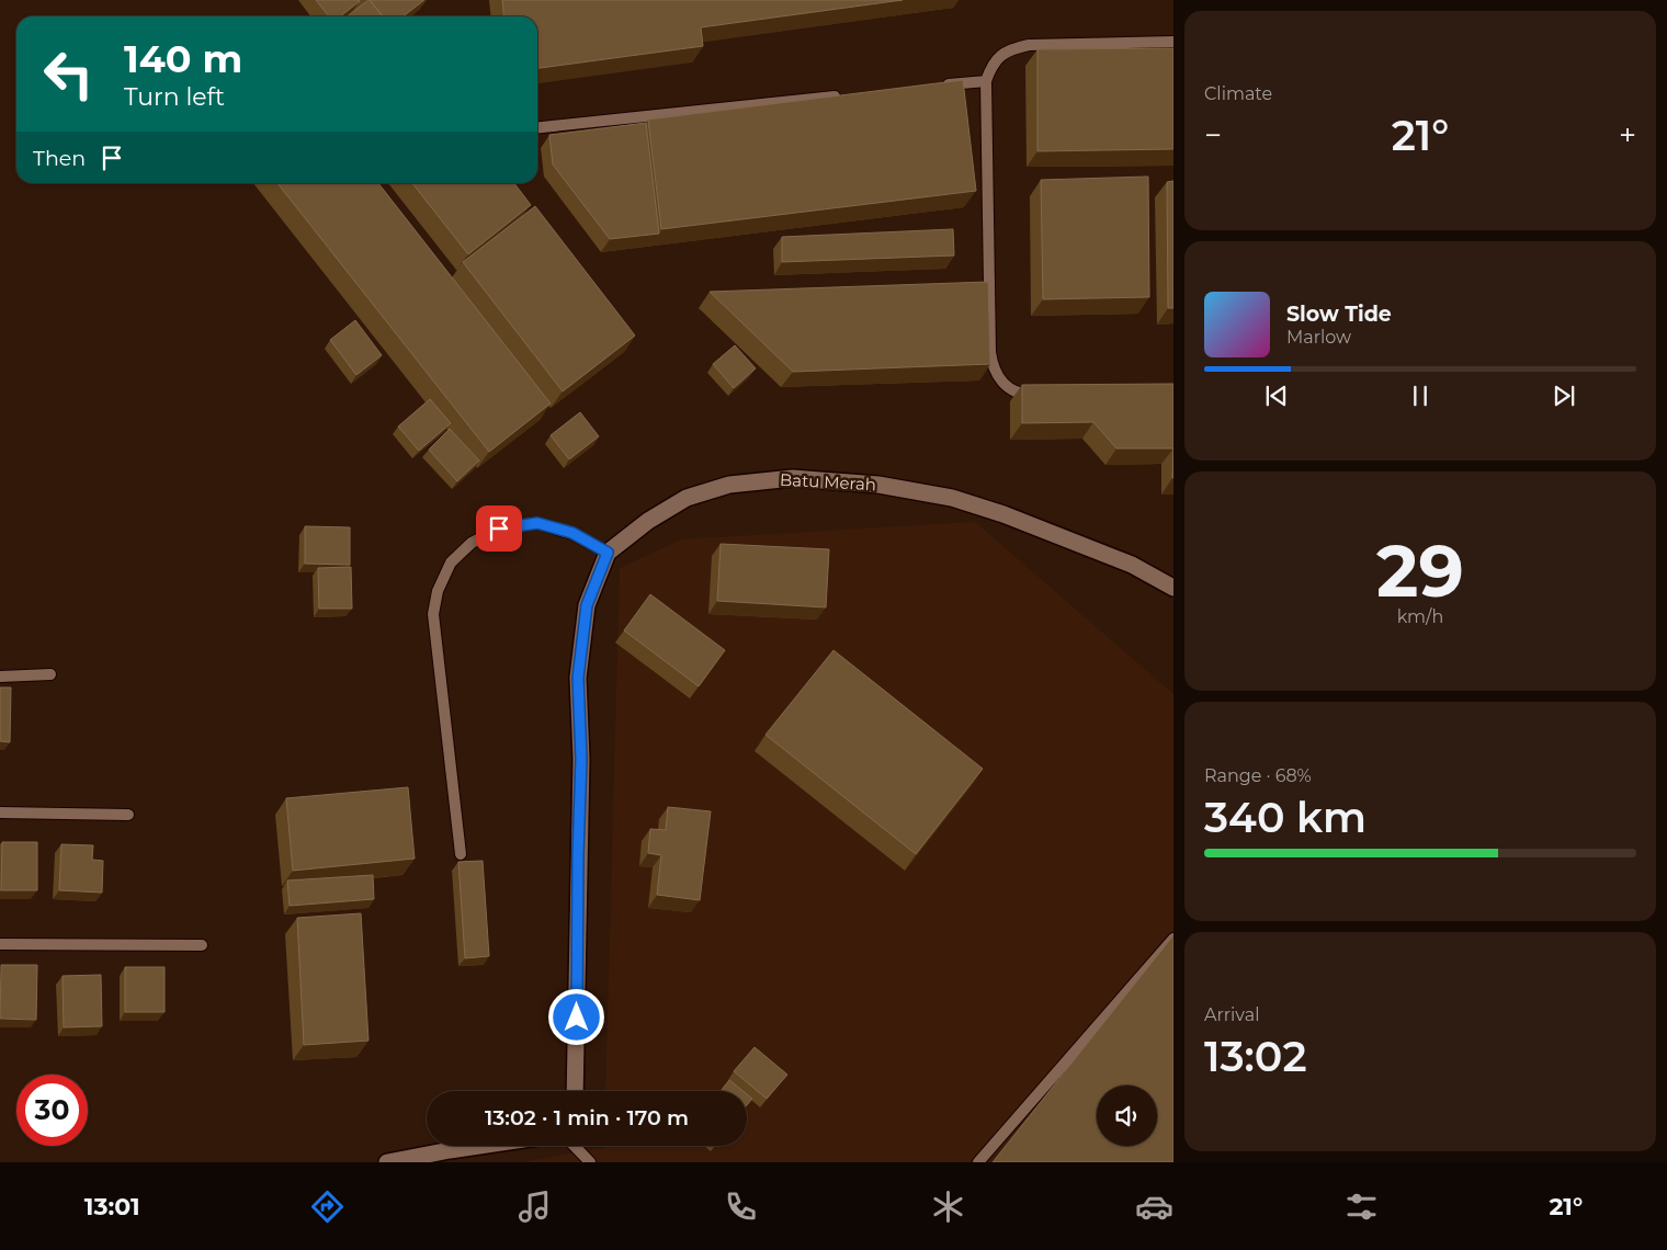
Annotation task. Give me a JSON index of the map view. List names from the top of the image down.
{
  "streets": {
    "street": ["Batu Merah"]
  },
  "page": {
    "tile": [
      "Climate",
      ["29", "km/h"],
      ["Range · 68%", "340 km"],
      ["Arrival", "13:02"]
    ],
    "turn": ["140 m", "Turn left"],
    "heat": ["−", "21°", "+"],
    "then": "Then",
    "song": ["Slow Tide", "Marlow"],
    "limit": "30",
    "trip": "13:02 · 1 min · 170 m",
    "tabs": ["13:01", "21°"]
  }
}
